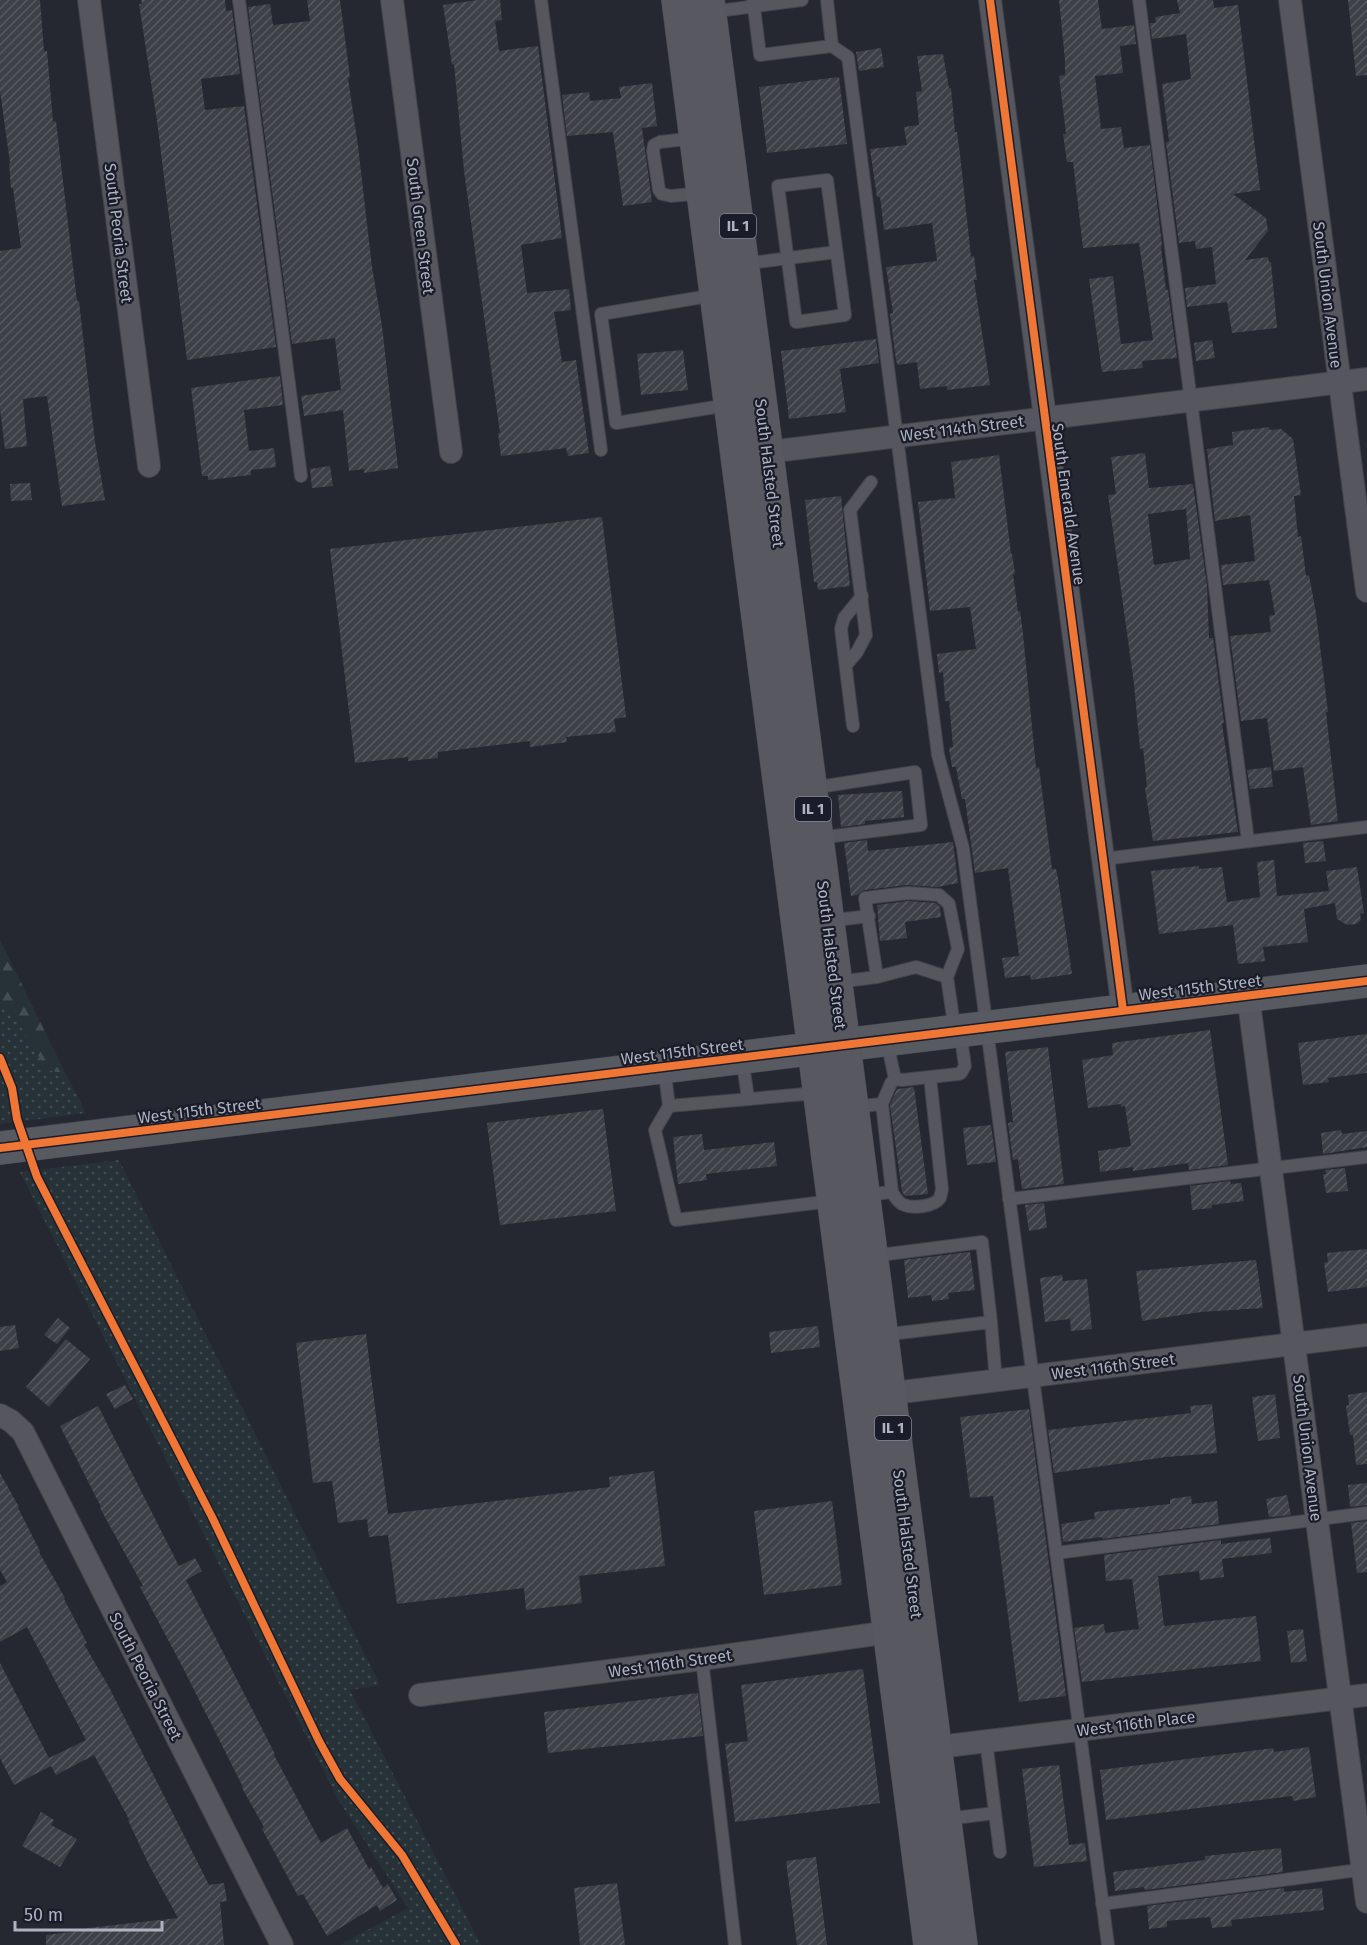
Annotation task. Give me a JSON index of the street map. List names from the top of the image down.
{
  "streets": {
    "main road": ["IL 1", "South Halsted Street"],
    "street": [
      "South Green Street",
      "South Peoria Street",
      "South Union Avenue",
      "West 114th Street",
      "South Emerald Avenue",
      "West 115th Street",
      "West 116th Street",
      "West 116th Place"
    ]
  },
  "crossings": [
    ["South Union Avenue", "West 114th Street"],
    ["South Union Avenue", "West 115th Street"],
    ["South Union Avenue", "West 116th Street"],
    ["South Union Avenue", "West 116th Place"],
    ["West 114th Street", "South Halsted Street"],
    ["West 114th Street", "South Emerald Avenue"],
    ["South Halsted Street", "West 115th Street"],
    ["South Halsted Street", "West 116th Street"],
    ["South Halsted Street", "West 116th Place"],
    ["South Emerald Avenue", "West 115th Street"]
  ],
  "scale_bar": "50 m"
}
